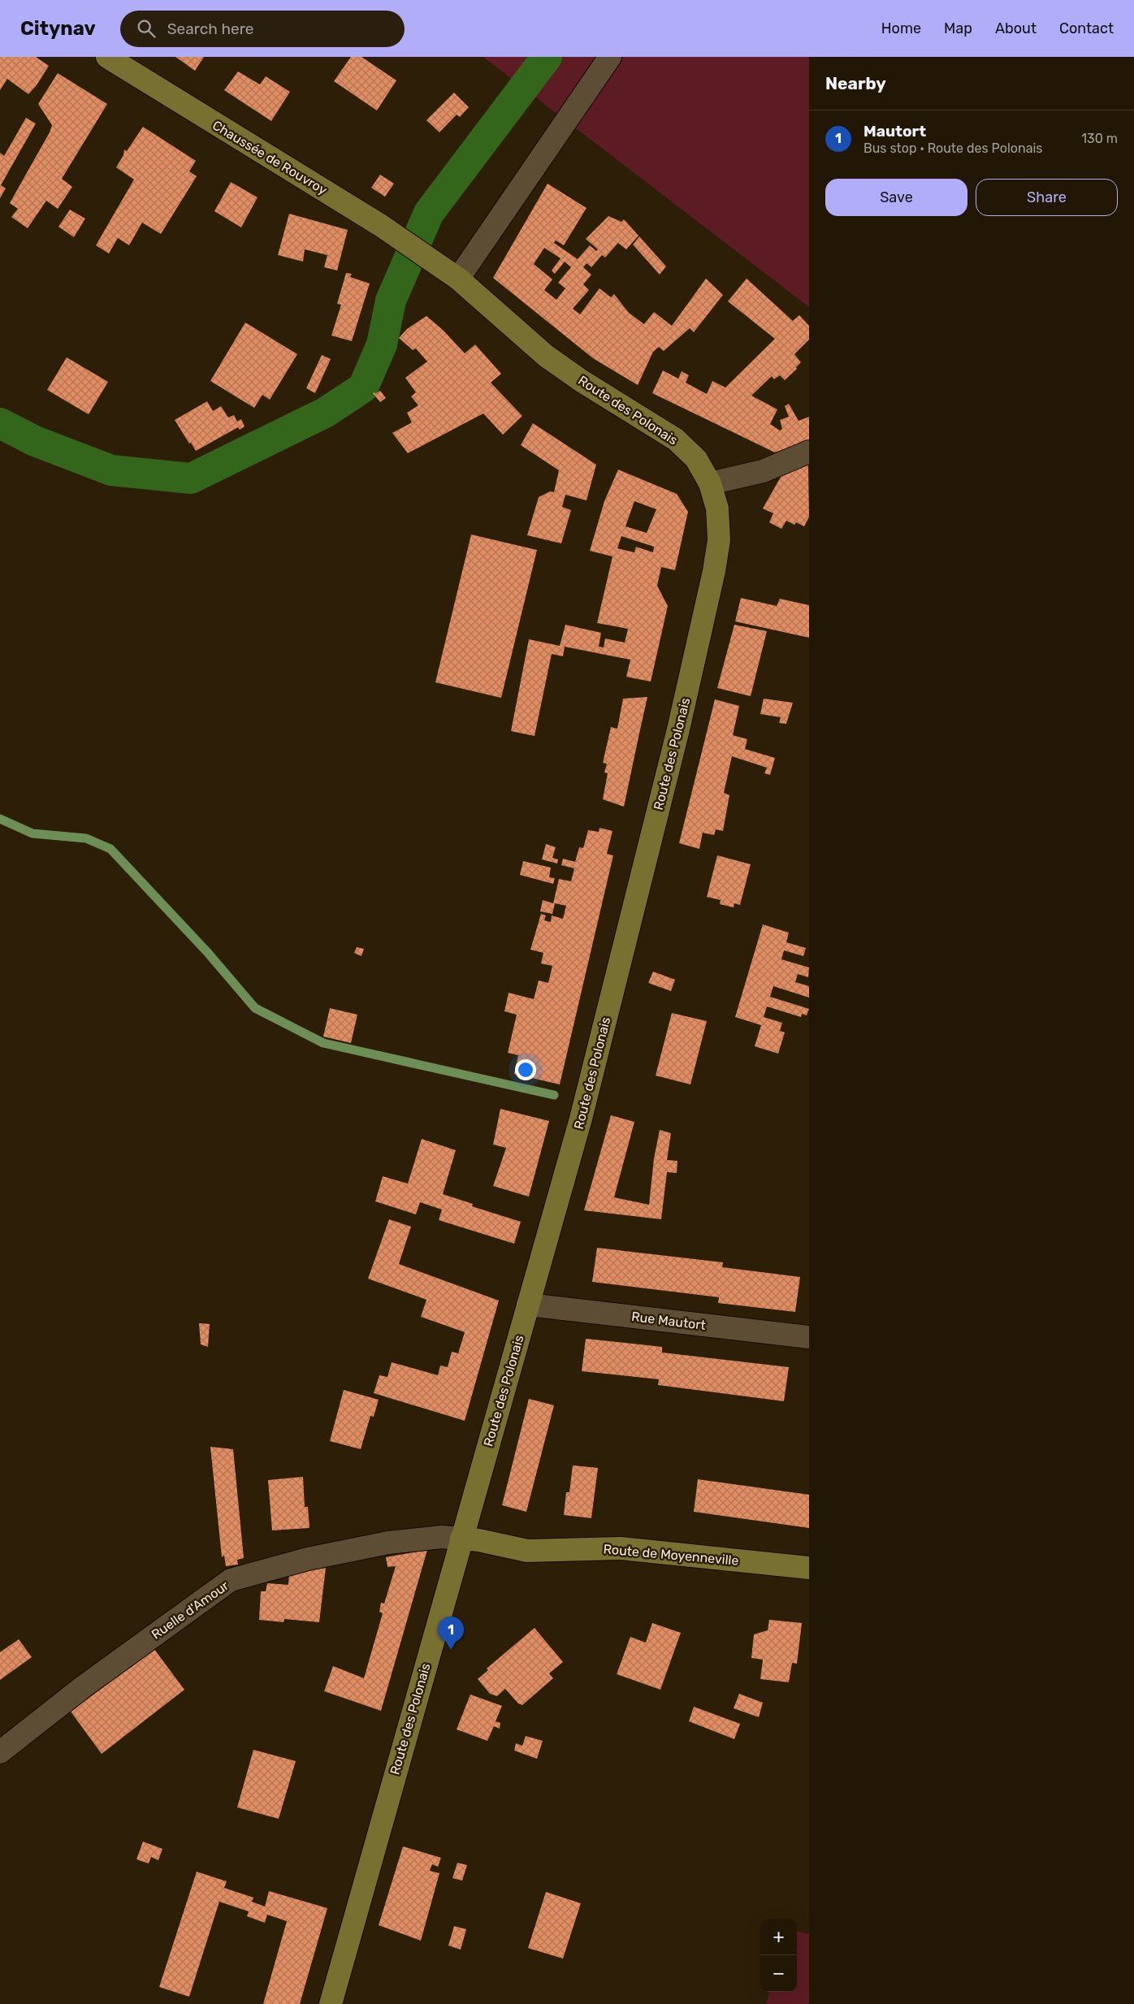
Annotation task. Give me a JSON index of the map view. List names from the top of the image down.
{
  "streets": {
    "main road": ["Chaussée de Rouvroy", "Route des Polonais", "Route de Moyenneville"],
    "street": ["Rue Mautort", "Ruelle d'Amour"]
  },
  "crossings": [
    ["Chaussée de Rouvroy", "Route des Polonais"],
    ["Route des Polonais", "Rue Mautort"],
    ["Route des Polonais", "Route de Moyenneville"],
    ["Route des Polonais", "Ruelle d'Amour"],
    ["Route de Moyenneville", "Ruelle d'Amour"]
  ],
  "page": {
    "header": "Citynav",
    "search": "Search here",
    "nav": [
      "Home",
      "Map",
      "About",
      "Contact"
    ],
    "heading": "Nearby",
    "list": [
      {
        "mark": "1",
        "name": "Mautort",
        "note": "Bus stop · Route des Polonais",
        "value": "130 m"
      }
    ],
    "buttons": ["Save", "Share"],
    "pins": "1",
    "map_buttons": ["+", "−"]
  }
}
